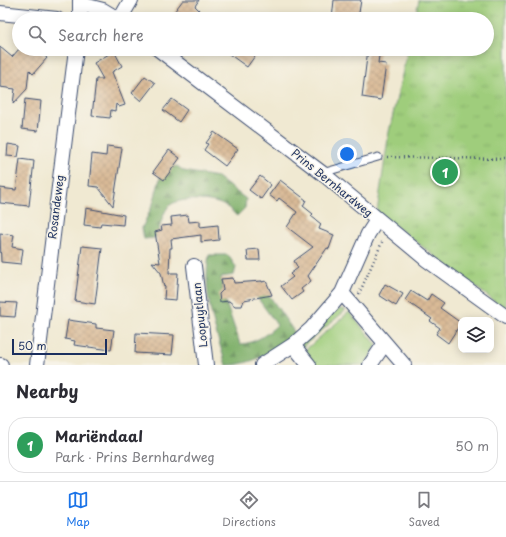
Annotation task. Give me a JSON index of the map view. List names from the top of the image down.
{
  "streets": {
    "street": ["Prins Bernhardweg", "Rosandeweg", "Loopuytlaan"]
  },
  "scale_bar": "50 m",
  "page": {
    "search": "Search here",
    "pins": "1",
    "scale": "50 m",
    "heading": "Nearby",
    "list": [
      {
        "mark": "1",
        "name": "Mariëndaal",
        "note": "Park · Prins Bernhardweg",
        "value": "50 m"
      }
    ],
    "nav": ["Map", "Directions", "Saved"]
  }
}
